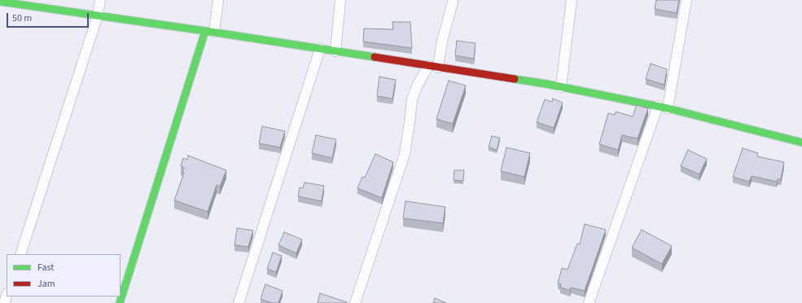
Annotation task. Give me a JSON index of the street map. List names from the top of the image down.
{
  "legend": ["Fast", "Jam"],
  "scale_bar": "50 m"
}
